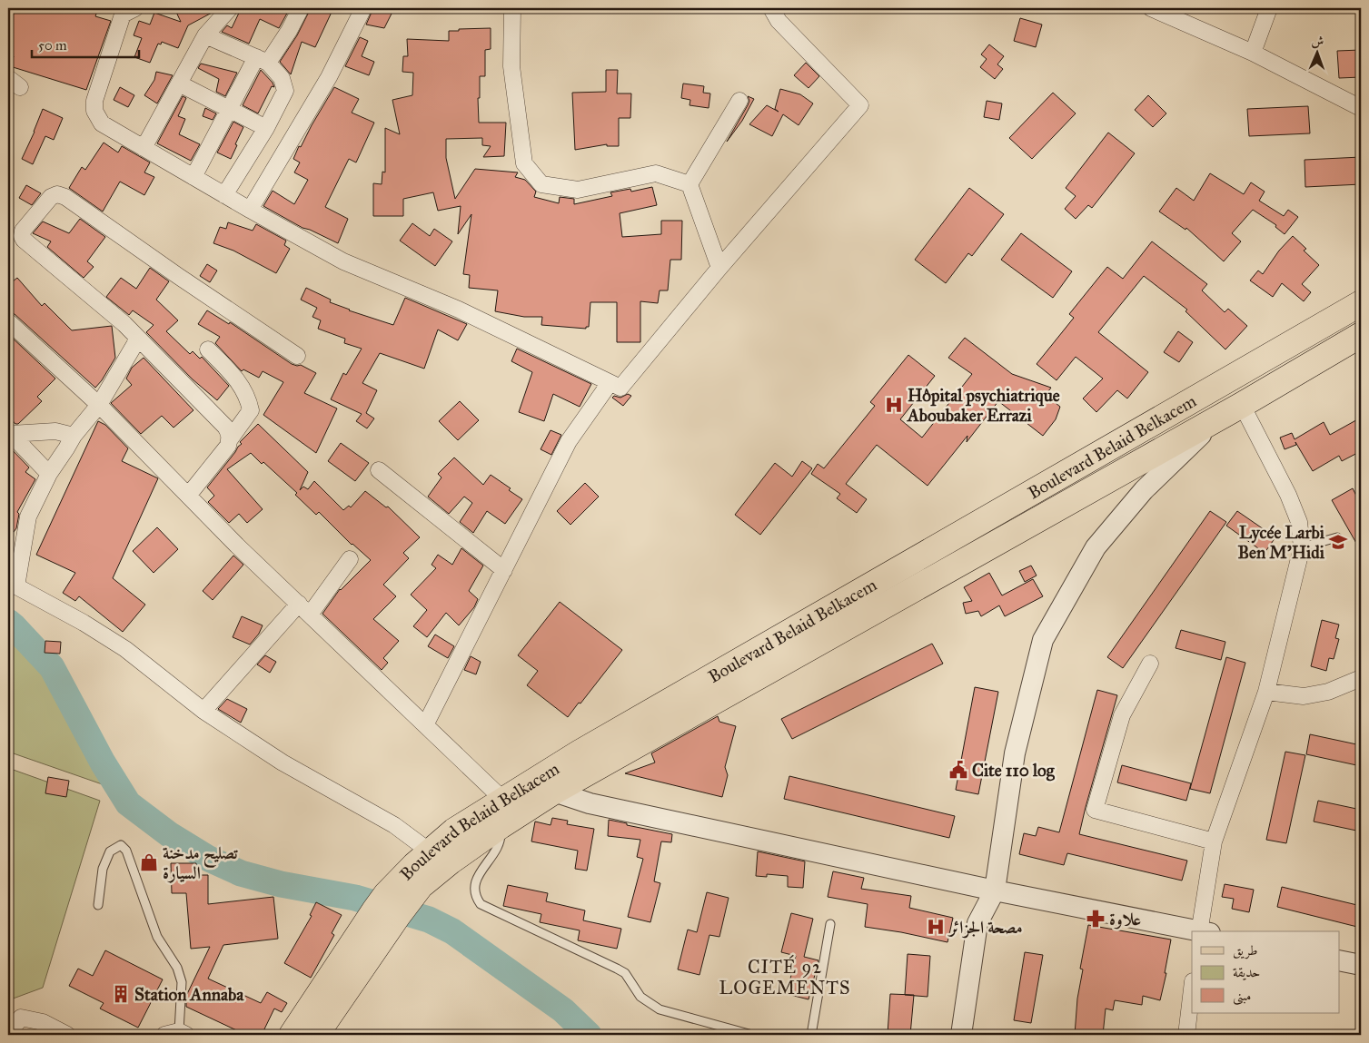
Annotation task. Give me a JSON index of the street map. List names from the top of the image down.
{
  "streets": {
    "main road": ["Boulevard Belaid Belkacem"]
  },
  "districts": ["CITÉ 92 LOGEMENTS"],
  "places": {
    "hospital": ["Hôpital psychiatrique Aboubaker Errazi", "مصحة الجزائر"],
    "school or university": ["Lycée Larbi Ben M'Hidi"],
    "public building": ["Cite 110 log"],
    "shop": ["تصليح مدخنة السيارة"],
    "pharmacy": ["علاوة"],
    "building": ["Station Annaba"]
  },
  "legend": ["طريق", "حديقة", "مبنى"],
  "scale_bar": "50 m",
  "north": "top"
}
